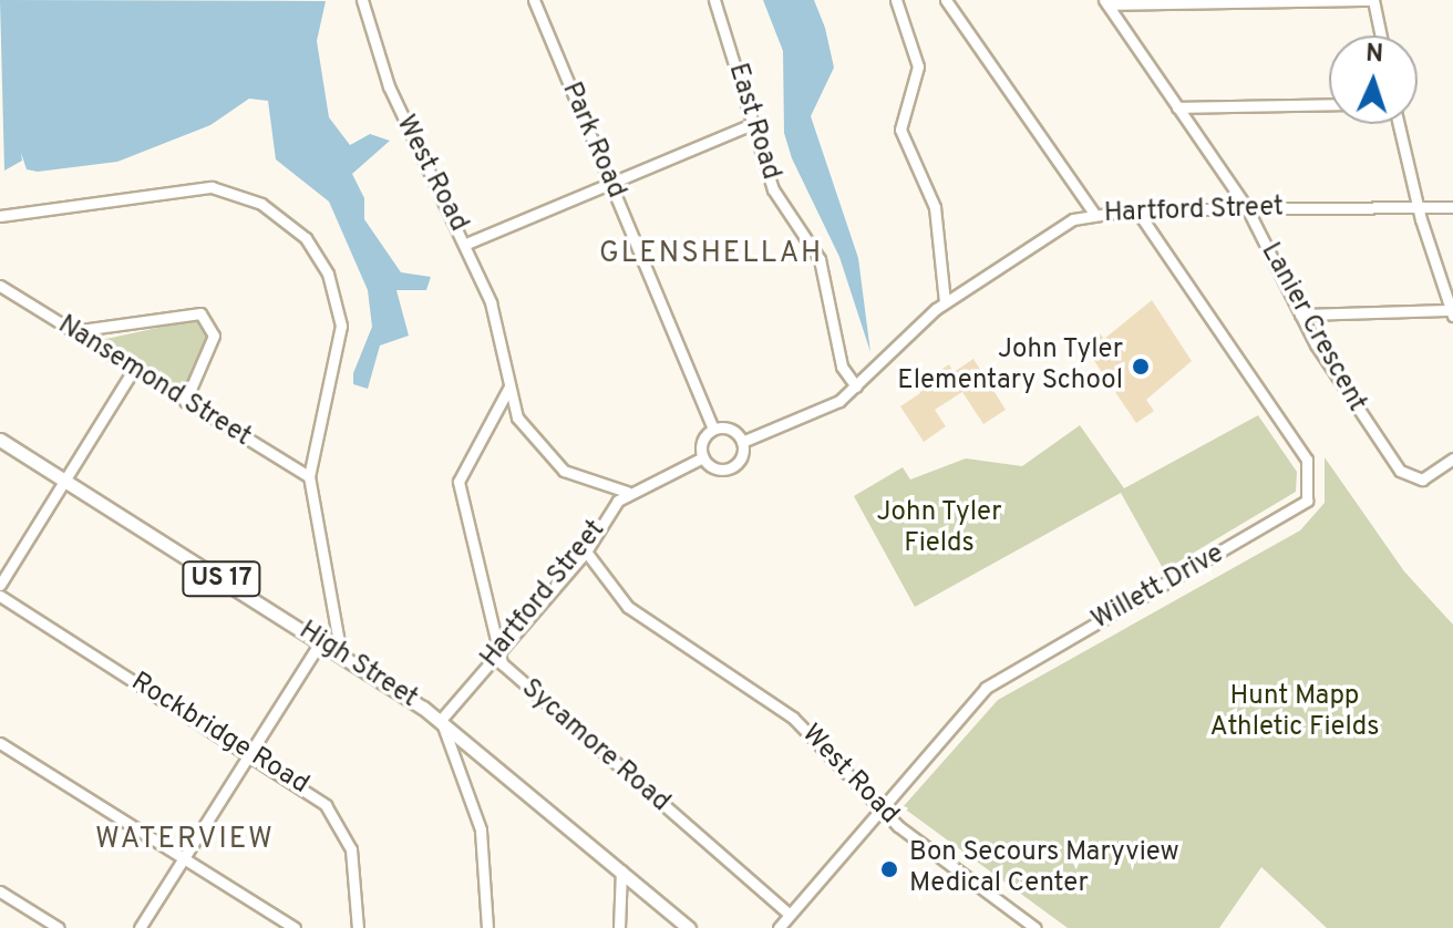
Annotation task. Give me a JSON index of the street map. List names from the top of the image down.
{
  "streets": {
    "main road": ["US 17", "High Street"],
    "street": [
      "East Road",
      "Park Road",
      "West Road",
      "Hartford Street",
      "Lanier Crescent",
      "Nansemond Street",
      "Willett Drive",
      "Rockbridge Road",
      "Sycamore Road"
    ]
  },
  "crossings": [
    ["East Road", "Hartford Street"],
    ["Park Road", "Hartford Street"],
    ["West Road", "Hartford Street"],
    ["West Road", "Willett Drive"],
    ["West Road", "Sycamore Road"],
    ["Hartford Street", "Lanier Crescent"],
    ["Hartford Street", "Willett Drive"],
    ["Hartford Street", "High Street"],
    ["Hartford Street", "Sycamore Road"],
    ["Willett Drive", "Sycamore Road"]
  ],
  "districts": ["GLENSHELLAH", "WATERVIEW"],
  "parks": ["John Tyler Fields", "Hunt Mapp Athletic Fields"],
  "places": ["John Tyler Elementary School", "Bon Secours Maryview Medical Center"],
  "north": "top"
}
